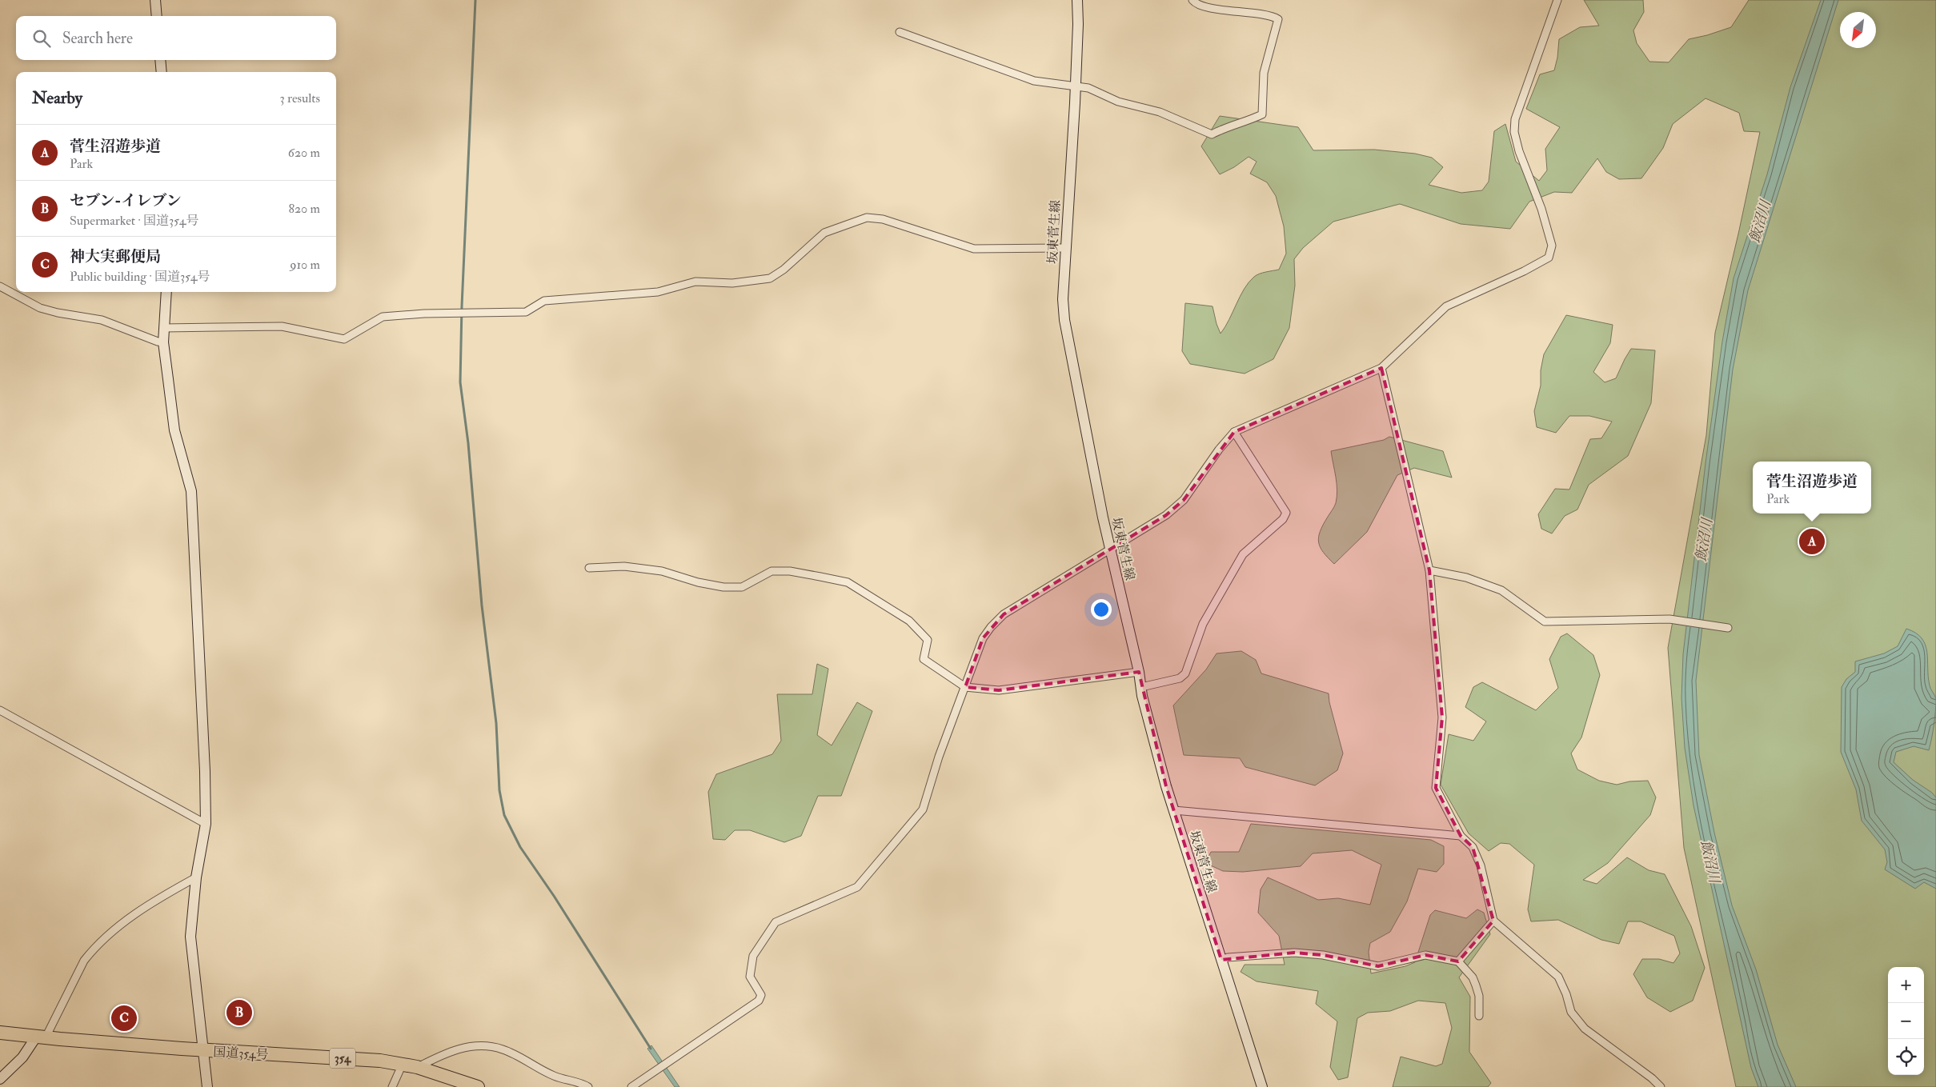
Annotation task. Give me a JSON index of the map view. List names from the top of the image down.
{
  "streets": {
    "highway": ["国道354号", "354"],
    "main road": ["坂東菅生線"]
  },
  "water": ["飯沼川"],
  "north": "bottom left",
  "page": {
    "search": "Search here",
    "heading": ["Nearby", "3 results"],
    "list": [
      {
        "mark": "A",
        "name": "菅生沼遊歩道",
        "note": "Park",
        "value": "620 m"
      },
      {
        "mark": "B",
        "name": "セブン-イレブン",
        "note": "Supermarket · 国道354号",
        "value": "820 m"
      },
      {
        "mark": "C",
        "name": "神大実郵便局",
        "note": "Public building · 国道354号",
        "value": "910 m"
      }
    ],
    "popup": ["菅生沼遊歩道", "Park"],
    "pins": ["A", "B", "C"],
    "map_buttons": ["+", "−"]
  }
}
